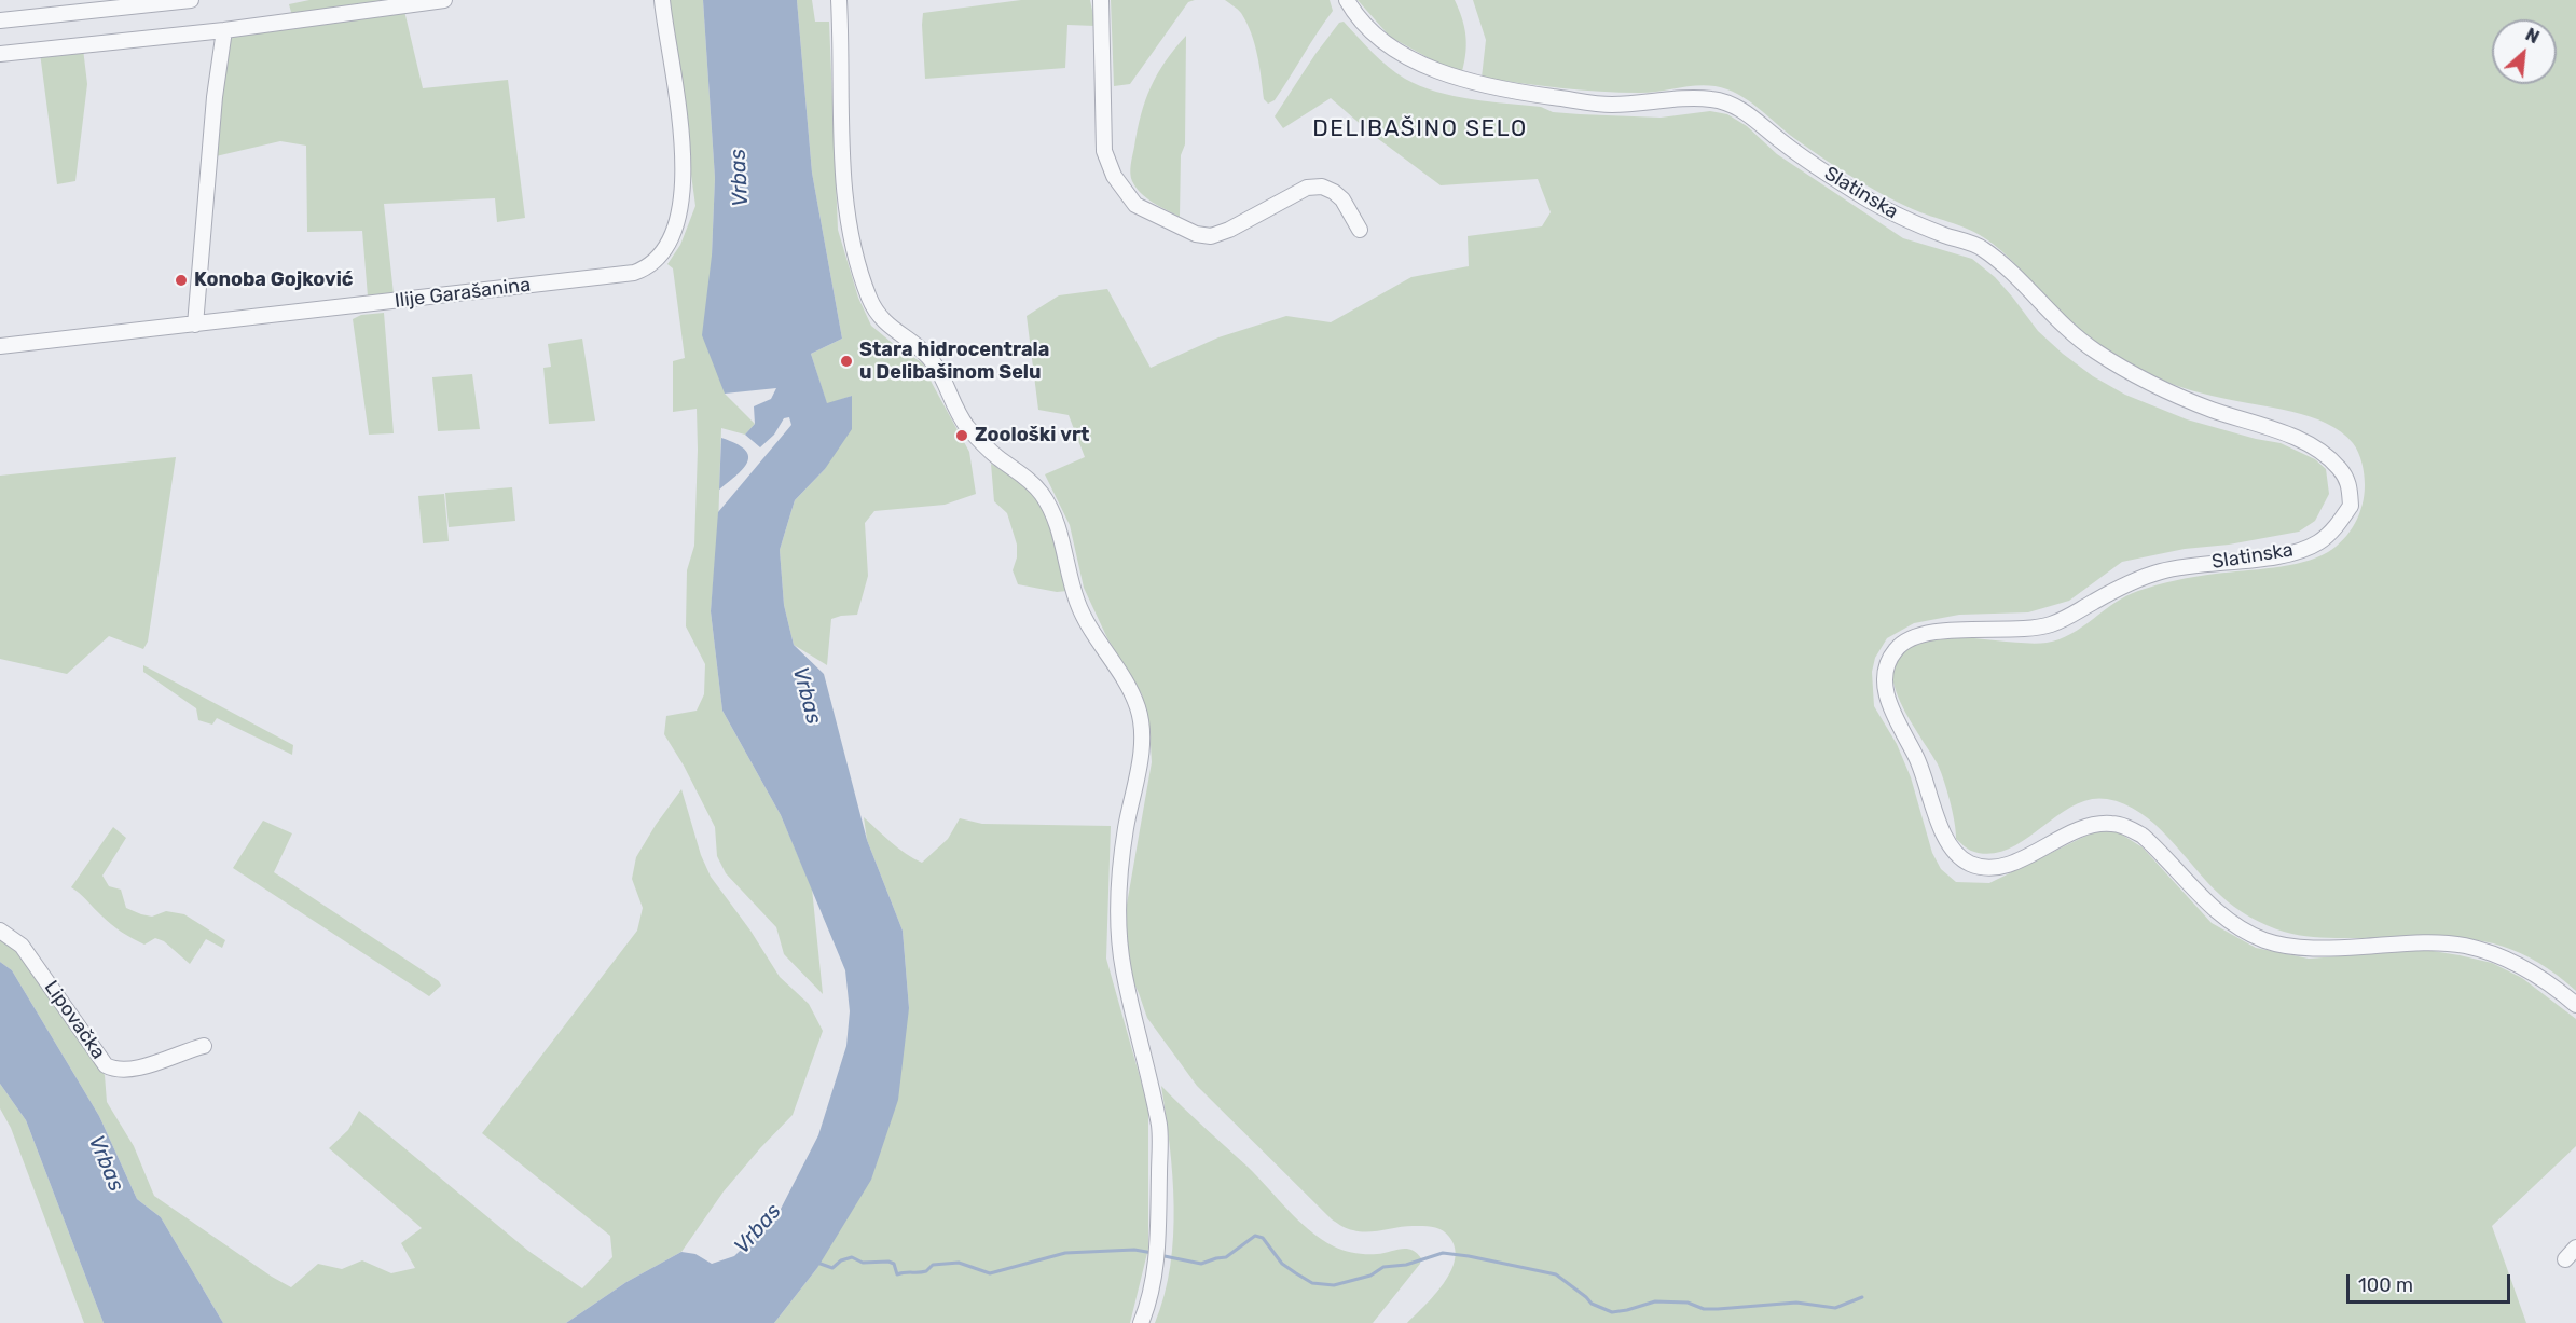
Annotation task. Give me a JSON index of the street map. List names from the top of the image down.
{
  "streets": {
    "street": ["Slatinska", "Ilije Garašanina", "Lipovačka"]
  },
  "districts": ["DELIBAŠINO SELO"],
  "water": ["Vrbas"],
  "places": ["Konoba Gojković", "Stara hidrocentrala u Delibašinom Selu", "Zoološki vrt"],
  "scale_bar": "100 m",
  "north": "top right"
}
